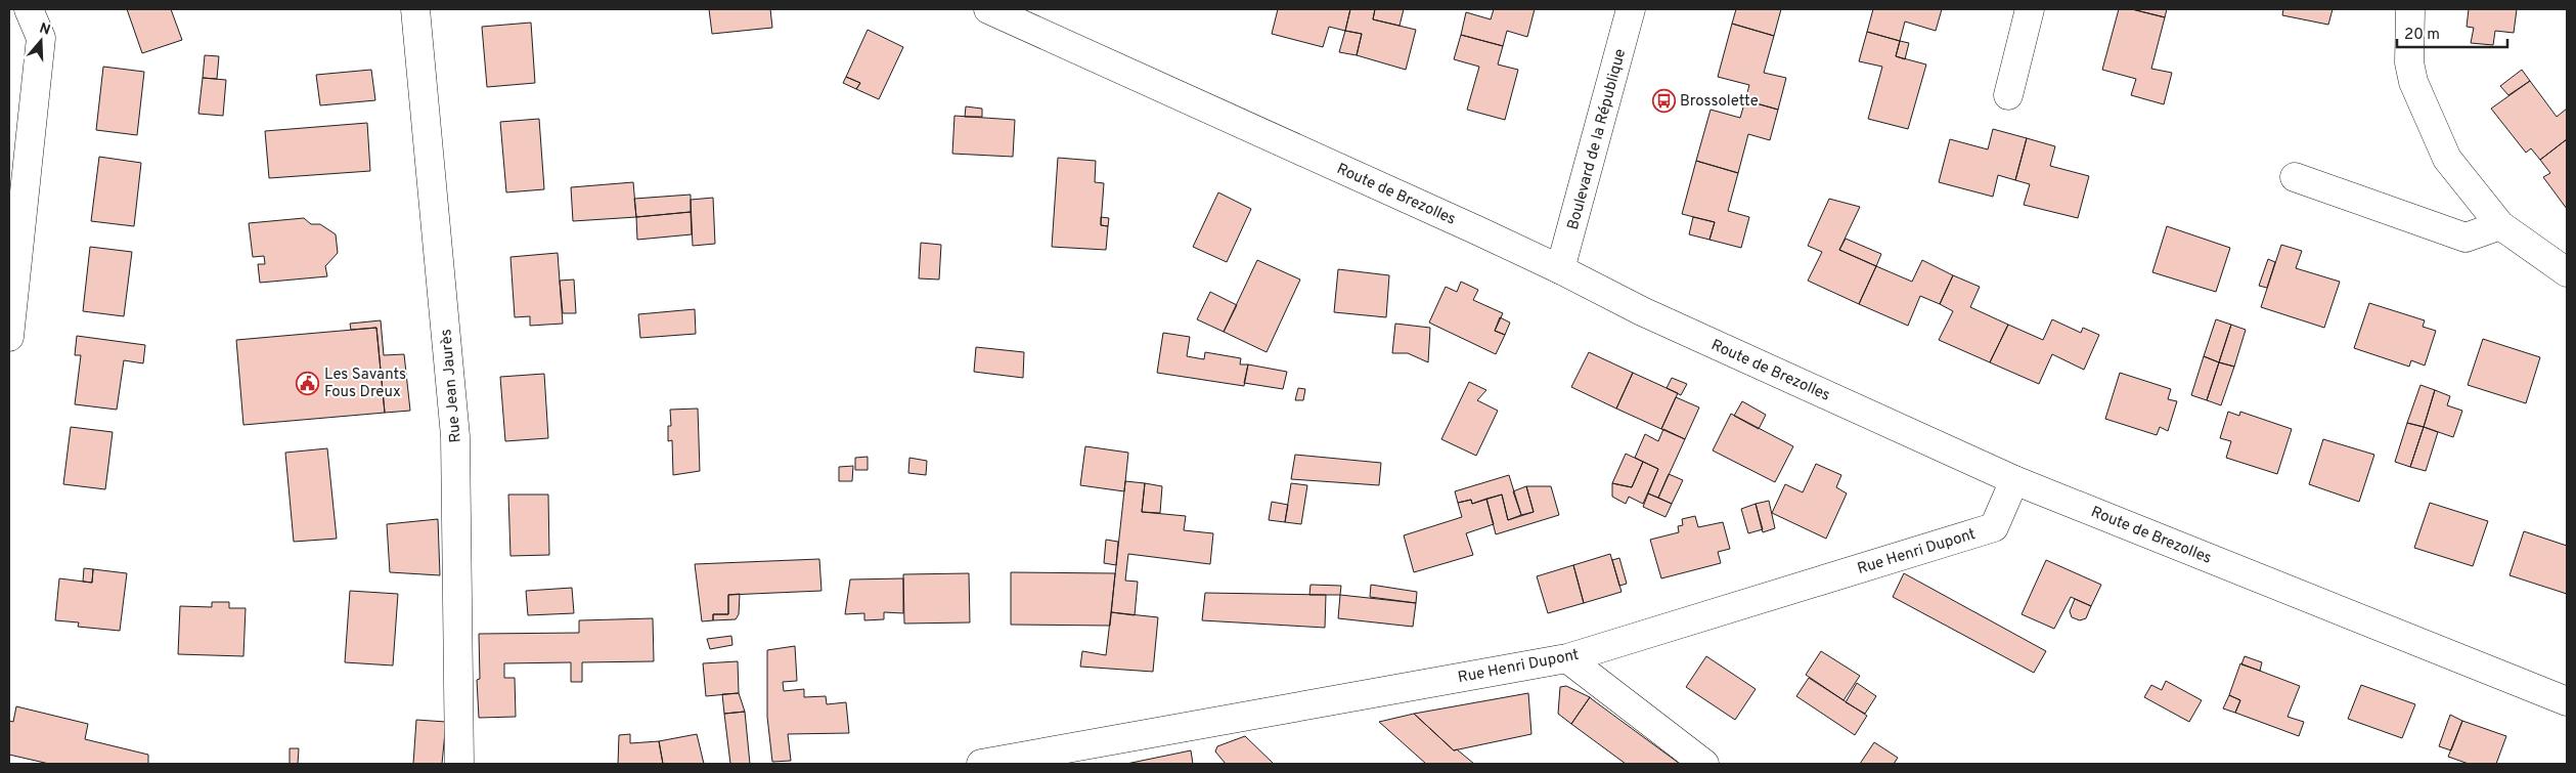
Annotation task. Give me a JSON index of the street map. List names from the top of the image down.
{
  "streets": {
    "street": [
      "Boulevard de la République",
      "Route de Brezolles",
      "Rue Jean Jaurès",
      "Rue Henri Dupont"
    ]
  },
  "crossings": [
    ["Boulevard de la République", "Route de Brezolles"],
    ["Route de Brezolles", "Rue Henri Dupont"]
  ],
  "places": {
    "bus stop": ["Brossolette"],
    "public building": ["Les Savants Fous Dreux"]
  },
  "scale_bar": "20 m",
  "north": "top"
}
